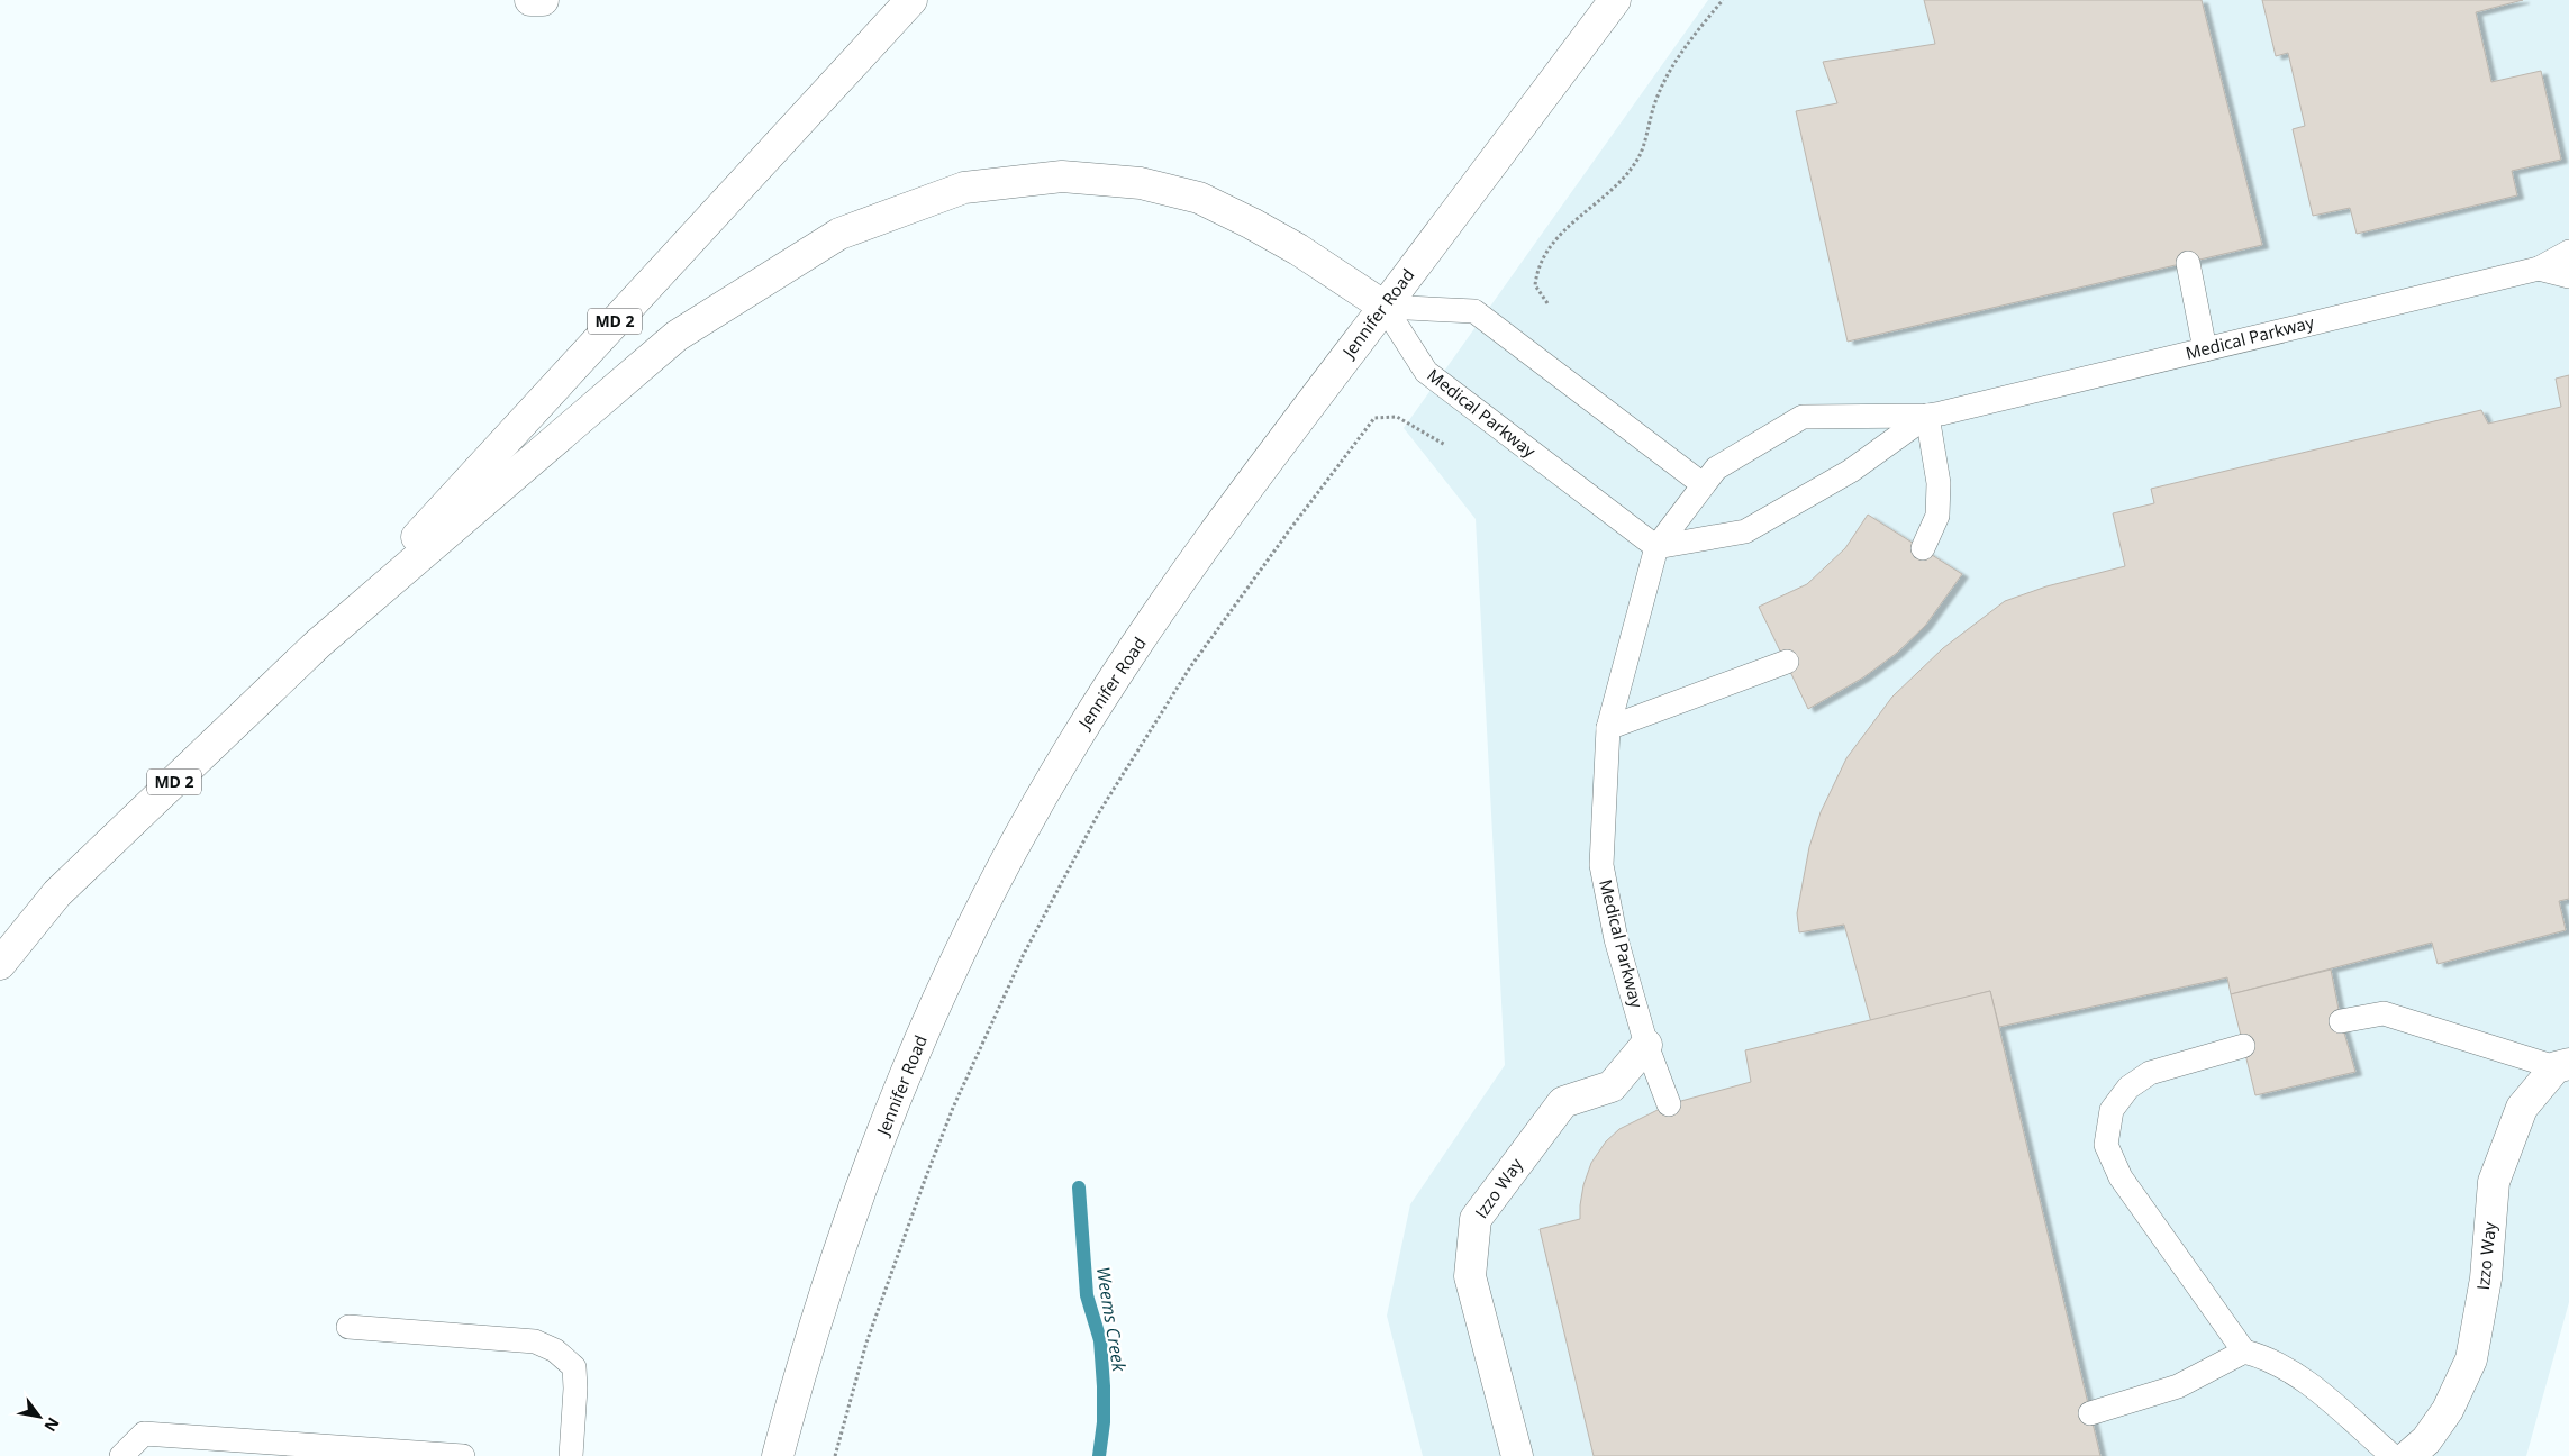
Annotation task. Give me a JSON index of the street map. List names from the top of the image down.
{
  "streets": {
    "main road": ["Jennifer Road", "MD 2", "Izzo Way"],
    "lane": ["Medical Parkway"]
  },
  "crossings": [
    ["Jennifer Road", "Medical Parkway"],
    ["Medical Parkway", "Izzo Way"]
  ],
  "water": ["Weems Creek"],
  "north": "bottom right"
}
